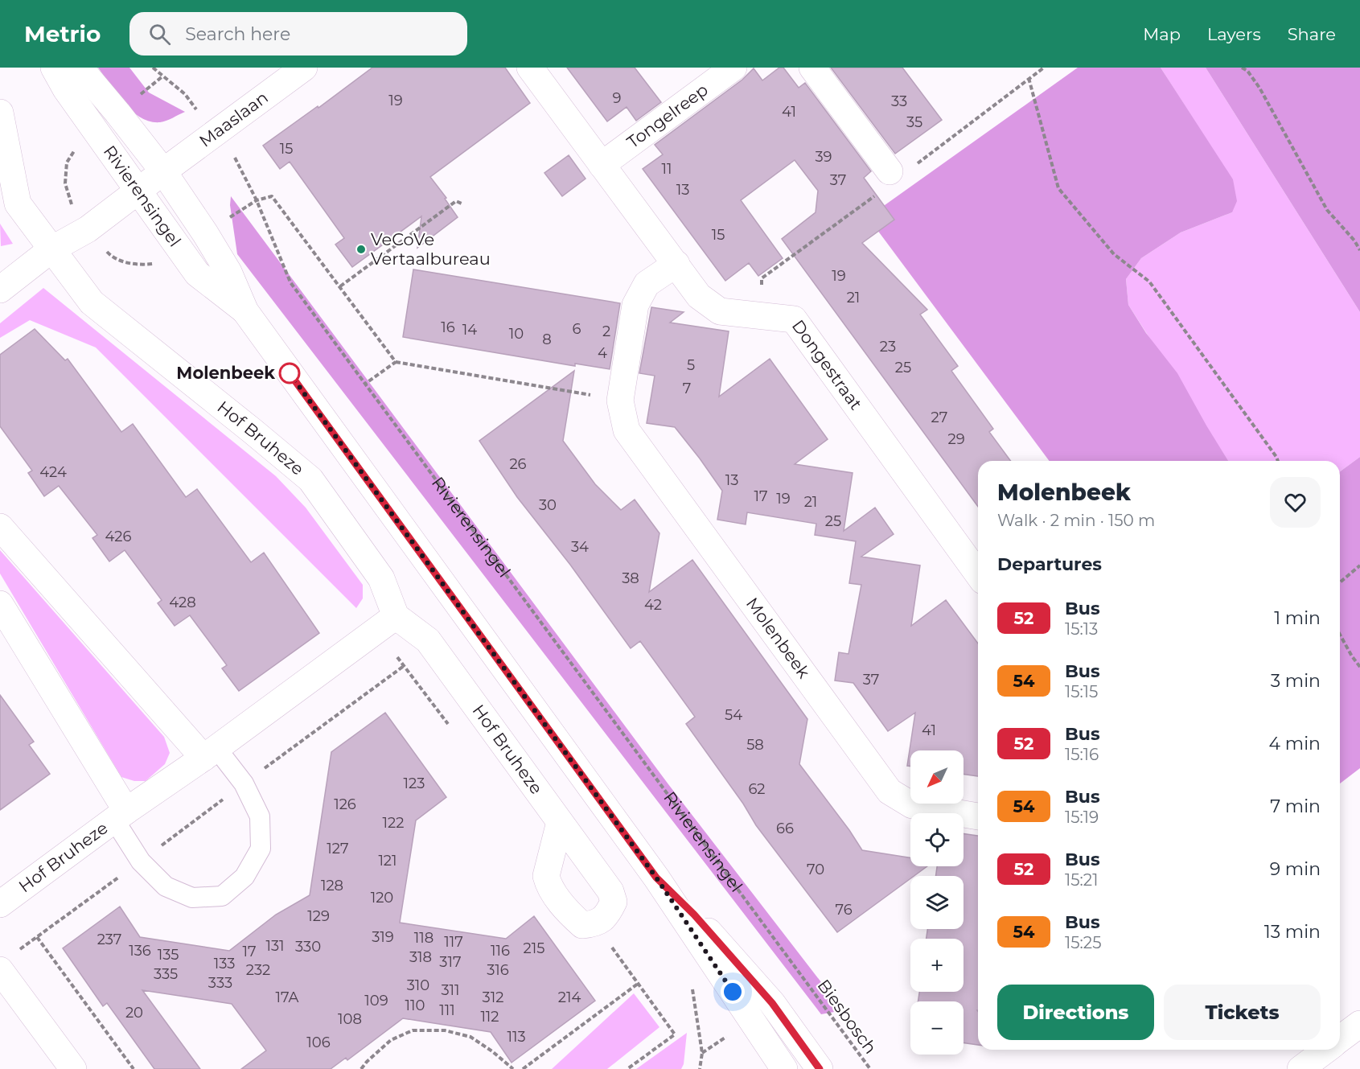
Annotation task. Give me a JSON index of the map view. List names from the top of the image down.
{
  "streets": {
    "street": [
      "Tongelreep",
      "Maaslaan",
      "Rivierensingel",
      "Dongestraat",
      "Hof Bruheze",
      "Molenbeek"
    ],
    "path": ["Biesbosch"]
  },
  "crossings": [
    ["Tongelreep", "Dongestraat"],
    ["Maaslaan", "Rivierensingel"],
    ["Rivierensingel", "Biesbosch"],
    ["Dongestraat", "Molenbeek"]
  ],
  "places": ["VeCoVe Vertaalbureau", "Molenbeek"],
  "lines": ["bus line 52"],
  "house_numbers": [
    "9",
    "19",
    "33",
    "41",
    "35",
    "15",
    "39",
    "11",
    "37",
    "13",
    "15",
    "19",
    "21",
    "16",
    "6",
    "14",
    "2",
    "10",
    "8",
    "23",
    "4",
    "5",
    "25",
    "7",
    "27",
    "29",
    "26",
    "424",
    "13",
    "17",
    "19",
    "21",
    "30",
    "25",
    "426",
    "34",
    "38",
    "428",
    "42",
    "37",
    "54",
    "41",
    "58",
    "123",
    "62",
    "126",
    "122",
    "66",
    "127",
    "121",
    "70",
    "128",
    "120",
    "76",
    "129",
    "319",
    "118",
    "237",
    "117",
    "131",
    "330",
    "215",
    "136",
    "116",
    "17",
    "135",
    "318",
    "317",
    "133",
    "232",
    "316",
    "335",
    "333",
    "310",
    "311",
    "17A",
    "312",
    "214",
    "109",
    "110",
    "111",
    "20",
    "112",
    "108",
    "113",
    "106"
  ],
  "north": "bottom left",
  "page": {
    "header": "Metrio",
    "search": "Search here",
    "nav": ["Map", "Layers", "Share"],
    "heading": [
      ["Molenbeek", "Walk · 2 min · 150 m"],
      "Departures"
    ],
    "list": [
      {
        "mark": "52",
        "name": "Bus",
        "note": "15:13",
        "value": "1 min"
      },
      {
        "mark": "54",
        "name": "Bus",
        "note": "15:15",
        "value": "3 min"
      },
      {
        "mark": "52",
        "name": "Bus",
        "note": "15:16",
        "value": "4 min"
      },
      {
        "mark": "54",
        "name": "Bus",
        "note": "15:19",
        "value": "7 min"
      },
      {
        "mark": "52",
        "name": "Bus",
        "note": "15:21",
        "value": "9 min"
      },
      {
        "mark": "54",
        "name": "Bus",
        "note": "15:25",
        "value": "13 min"
      }
    ],
    "map_buttons": ["+", "−"],
    "buttons": ["Directions", "Tickets"]
  }
}
